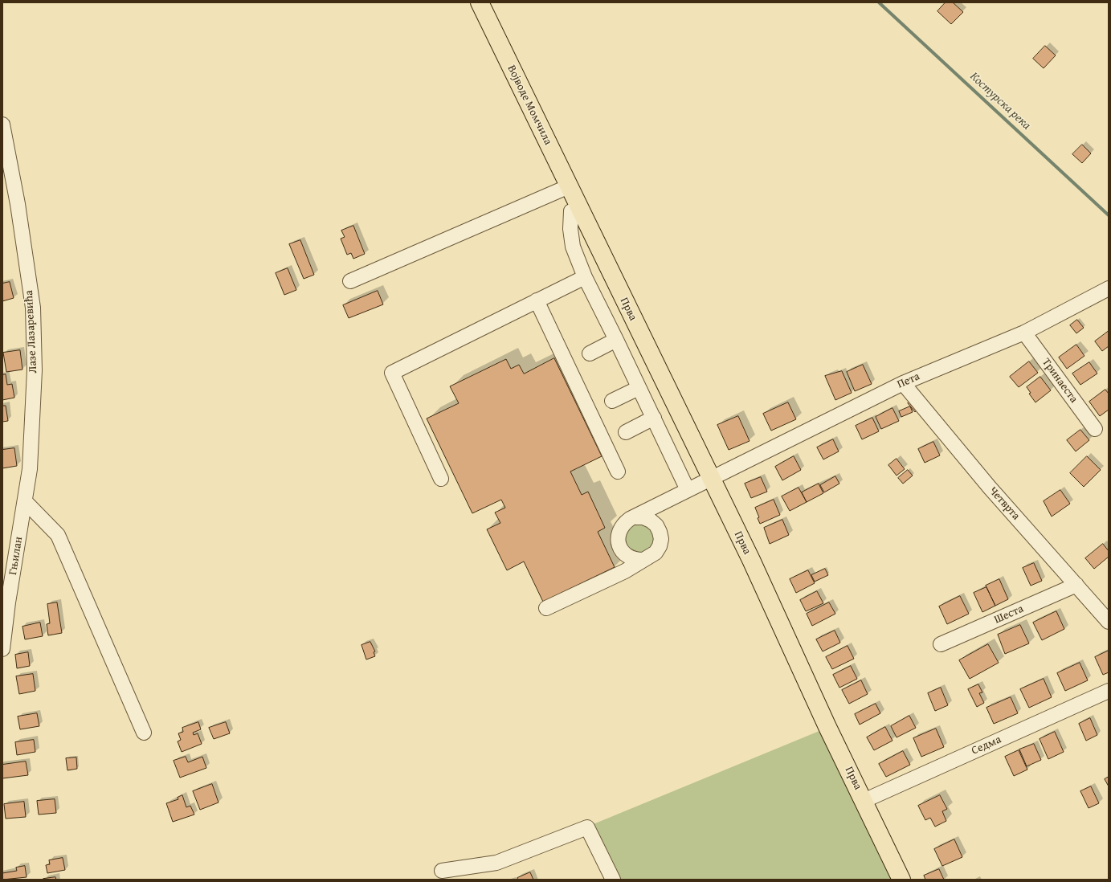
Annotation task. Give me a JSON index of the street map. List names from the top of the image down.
{
  "streets": {
    "main road": ["Војводе Момчила", "Прва"],
    "street": [
      "Лазе Лазаревића",
      "Пета",
      "Тринаеста",
      "Четврта",
      "Гњилан",
      "Шеста",
      "Седма"
    ]
  },
  "crossings": [
    ["Војводе Момчила", "Прва"],
    ["Прва", "Пета"],
    ["Прва", "Седма"],
    ["Лазе Лазаревића", "Гњилан"],
    ["Пета", "Тринаеста"],
    ["Пета", "Четврта"],
    ["Четврта", "Шеста"]
  ],
  "water": ["Костурска река"]
}
